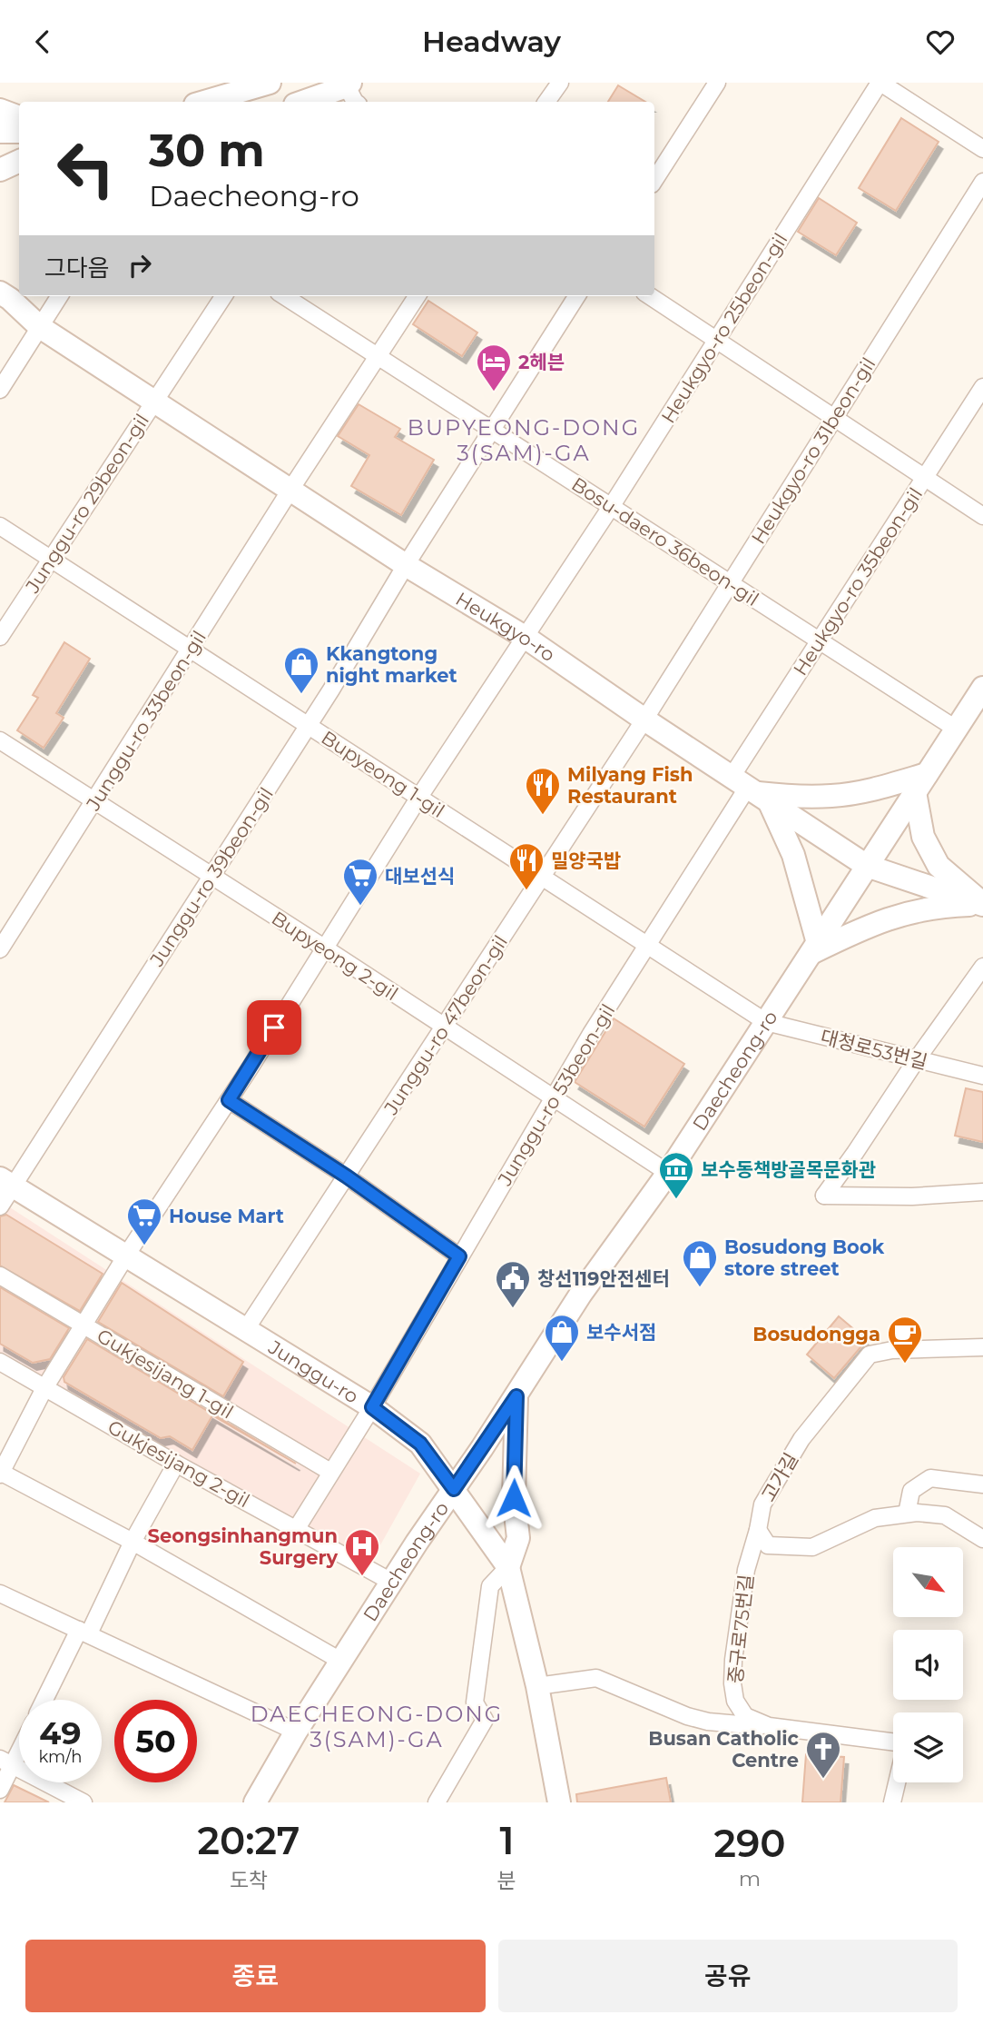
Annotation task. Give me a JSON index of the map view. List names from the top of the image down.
{
  "streets": {
    "main road": ["Heukgyo-ro", "Daecheong-ro", "Junggu-ro"],
    "street": [
      "Heukgyo-ro 25beon-gil",
      "Heukgyo-ro 31beon-gil",
      "Junggu-ro 29beon-gil",
      "Bosu-daero 36beon-gil",
      "Heukgyo-ro 35beon-gil",
      "Junggu-ro 33beon-gil",
      "Bupyeong 1-gil",
      "Junggu-ro 39beon-gil",
      "Bupyeong 2-gil",
      "Junggu-ro 47beon-gil",
      "대청로53번길",
      "Junggu-ro 53beon-gil",
      "Gukjesijang 1-gil",
      "Gukjesijang 2-gil",
      "고가길",
      "중구로75번길"
    ]
  },
  "crossings": [
    ["Heukgyo-ro 25beon-gil", "Bosu-daero 36beon-gil"],
    ["Heukgyo-ro 25beon-gil", "Heukgyo-ro"],
    ["Heukgyo-ro 25beon-gil", "Bupyeong 1-gil"],
    ["Heukgyo-ro 25beon-gil", "Bupyeong 2-gil"],
    ["Heukgyo-ro 25beon-gil", "Junggu-ro"],
    ["Heukgyo-ro 25beon-gil", "Gukjesijang 1-gil"],
    ["Heukgyo-ro 25beon-gil", "Gukjesijang 2-gil"],
    ["Heukgyo-ro 31beon-gil", "Bosu-daero 36beon-gil"],
    ["Heukgyo-ro 31beon-gil", "Heukgyo-ro"],
    ["Heukgyo-ro 31beon-gil", "Junggu-ro 47beon-gil"],
    ["Junggu-ro 29beon-gil", "Heukgyo-ro"],
    ["Junggu-ro 29beon-gil", "Bupyeong 1-gil"],
    ["Bosu-daero 36beon-gil", "Heukgyo-ro 35beon-gil"],
    ["Bosu-daero 36beon-gil", "Junggu-ro 33beon-gil"],
    ["Bosu-daero 36beon-gil", "Junggu-ro 39beon-gil"],
    ["Bosu-daero 36beon-gil", "Daecheong-ro"],
    ["Heukgyo-ro 35beon-gil", "Heukgyo-ro"],
    ["Heukgyo-ro 35beon-gil", "Junggu-ro 53beon-gil"],
    ["Heukgyo-ro", "Junggu-ro 33beon-gil"],
    ["Heukgyo-ro", "Junggu-ro 39beon-gil"],
    ["Heukgyo-ro", "Junggu-ro 47beon-gil"],
    ["Heukgyo-ro", "Daecheong-ro"],
    ["Heukgyo-ro", "Junggu-ro 53beon-gil"],
    ["Junggu-ro 33beon-gil", "Bupyeong 1-gil"],
    ["Junggu-ro 33beon-gil", "Bupyeong 2-gil"],
    ["Bupyeong 1-gil", "Junggu-ro 39beon-gil"],
    ["Bupyeong 1-gil", "Junggu-ro 47beon-gil"],
    ["Bupyeong 1-gil", "대청로53번길"],
    ["Bupyeong 1-gil", "Daecheong-ro"],
    ["Bupyeong 1-gil", "Junggu-ro 53beon-gil"],
    ["Junggu-ro 39beon-gil", "Bupyeong 2-gil"],
    ["Junggu-ro 39beon-gil", "Junggu-ro"],
    ["Bupyeong 2-gil", "Junggu-ro 47beon-gil"],
    ["Bupyeong 2-gil", "Daecheong-ro"],
    ["Bupyeong 2-gil", "Junggu-ro 53beon-gil"],
    ["Junggu-ro 47beon-gil", "Junggu-ro"],
    ["대청로53번길", "Daecheong-ro"],
    ["Daecheong-ro", "Junggu-ro"],
    ["Daecheong-ro", "Gukjesijang 2-gil"],
    ["Junggu-ro 53beon-gil", "Junggu-ro"],
    ["Junggu-ro 53beon-gil", "Gukjesijang 1-gil"],
    ["Junggu-ro 53beon-gil", "Gukjesijang 2-gil"],
    ["고가길", "중구로75번길"]
  ],
  "districts": ["BUPYEONG-DONG 3(SAM)-GA", "DAECHEONG-DONG 3(SAM)-GA"],
  "places": {
    "hotel": ["2헤븐"],
    "shop": ["Kkangtong night market", "Bosudong Book store street", "보수서점"],
    "restaurant": ["Milyang Fish Restaurant", "밀양국밥"],
    "supermarket": ["대보선식", "House Mart"],
    "museum": ["보수동책방골목문화관"],
    "public building": ["창선119안전센터"],
    "cafe": ["Bosudongga"],
    "hospital": ["Seongsinhangmun Surgery"],
    "church": ["Busan Catholic Centre"]
  },
  "north": "bottom right",
  "page": {
    "header": "Headway",
    "turn": ["30 m", "Daecheong-ro"],
    "then": "그다음",
    "speed": "49 km/h",
    "limit": "50",
    "eta": [
      "20:27",
      "도착",
      "1",
      "분",
      "290",
      "m"
    ],
    "buttons": ["종료", "공유"]
  }
}
